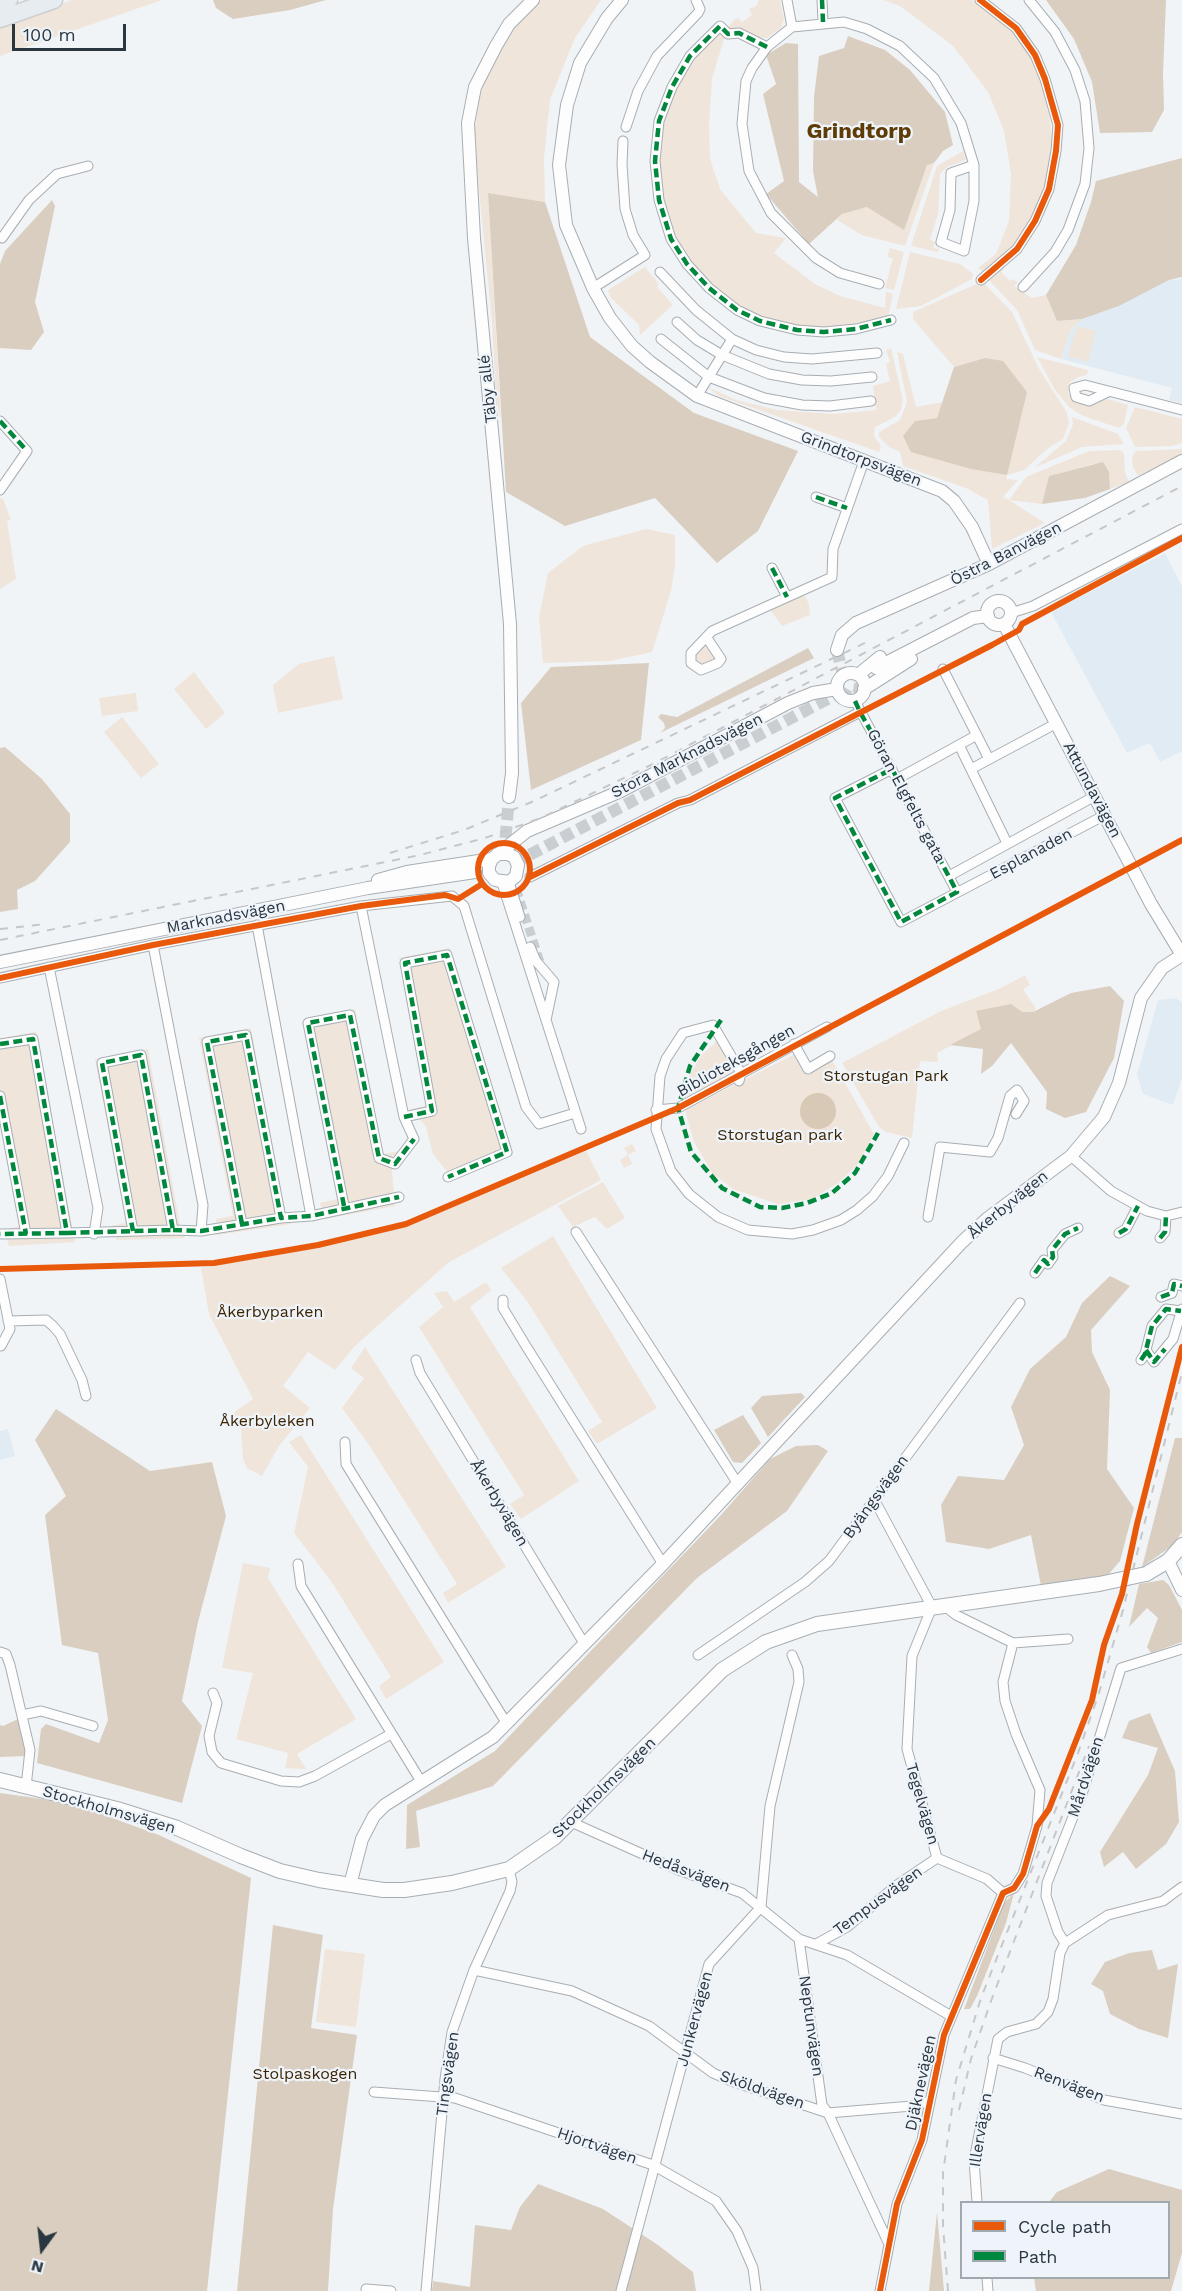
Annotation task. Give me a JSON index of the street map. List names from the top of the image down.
{
  "streets": {
    "main road": ["Stockholmsvägen"],
    "street": [
      "Täby allé",
      "Grindtorpsvägen",
      "Östra Banvägen",
      "Stora Marknadsvägen",
      "Attundavägen",
      "Göran Elgfelts gata",
      "Esplanaden",
      "Marknadsvägen",
      "Biblioteksgången",
      "Åkerbyvägen",
      "Byängsvägen",
      "Mårdvägen",
      "Tegelvägen",
      "Hedåsvägen",
      "Tempusvägen",
      "Junkervägen",
      "Neptunvägen",
      "Tingsvägen",
      "Djäknevägen",
      "Renvägen",
      "Sköldvägen",
      "Illervägen",
      "Hjortvägen"
    ]
  },
  "crossings": [
    ["Grindtorpsvägen", "Östra Banvägen"],
    ["Stora Marknadsvägen", "Göran Elgfelts gata"],
    ["Attundavägen", "Esplanaden"],
    ["Attundavägen", "Åkerbyvägen"],
    ["Göran Elgfelts gata", "Esplanaden"],
    ["Åkerbyvägen", "Stockholmsvägen"],
    ["Mårdvägen", "Illervägen"],
    ["Stockholmsvägen", "Tegelvägen"],
    ["Stockholmsvägen", "Hedåsvägen"],
    ["Stockholmsvägen", "Tingsvägen"],
    ["Tegelvägen", "Tempusvägen"],
    ["Tegelvägen", "Djäknevägen"],
    ["Hedåsvägen", "Tempusvägen"],
    ["Hedåsvägen", "Junkervägen"],
    ["Hedåsvägen", "Neptunvägen"],
    ["Hedåsvägen", "Djäknevägen"],
    ["Junkervägen", "Sköldvägen"],
    ["Junkervägen", "Hjortvägen"],
    ["Neptunvägen", "Djäknevägen"],
    ["Neptunvägen", "Sköldvägen"],
    ["Tingsvägen", "Sköldvägen"],
    ["Tingsvägen", "Hjortvägen"],
    ["Djäknevägen", "Sköldvägen"],
    ["Renvägen", "Illervägen"]
  ],
  "districts": ["Grindtorp"],
  "parks": [
    "Storstugan Park",
    "Storstugan park",
    "Åkerbyparken",
    "Åkerbyleken",
    "Stolpaskogen"
  ],
  "legend": ["Cycle path", "Path"],
  "scale_bar": "100 m",
  "north": "bottom"
}
